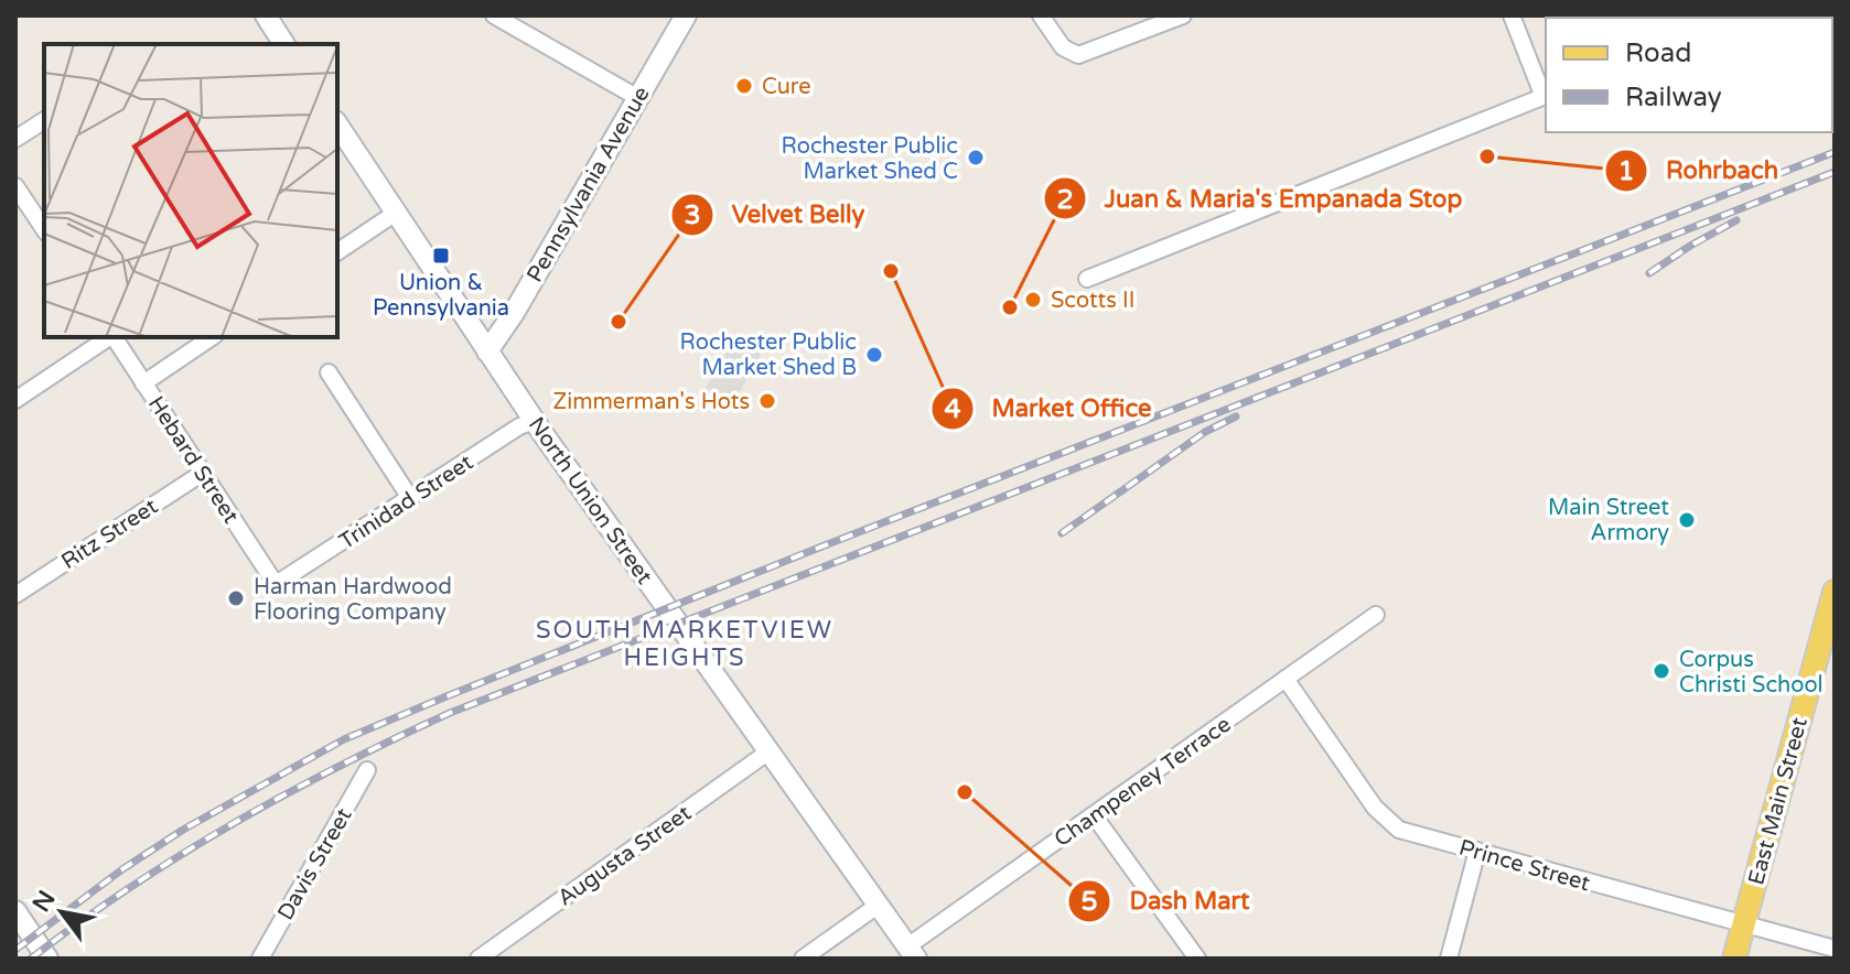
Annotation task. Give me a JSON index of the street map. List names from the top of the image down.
{
  "streets": {
    "main road": ["East Main Street"],
    "street": [
      "Pennsylvania Avenue",
      "Hebard Street",
      "North Union Street",
      "Trinidad Street",
      "Ritz Street",
      "Champeney Terrace",
      "Augusta Street",
      "Davis Street",
      "Prince Street"
    ]
  },
  "crossings": [
    ["Pennsylvania Avenue", "North Union Street"],
    ["Hebard Street", "Trinidad Street"],
    ["Hebard Street", "Ritz Street"],
    ["North Union Street", "Trinidad Street"],
    ["North Union Street", "Champeney Terrace"],
    ["North Union Street", "Augusta Street"],
    ["Champeney Terrace", "Prince Street"],
    ["East Main Street", "Prince Street"]
  ],
  "districts": ["SOUTH MARKETVIEW HEIGHTS"],
  "places": {
    "other": [
      "Cure",
      "Rohrbach",
      "Rochester Public Market Shed C",
      "Market Office",
      "Scotts II",
      "Juan & Maria's Empanada Stop",
      "Velvet Belly",
      "Rochester Public Market Shed B",
      "Zimmerman's Hots",
      "Main Street Armory",
      "Harman Hardwood Flooring Company",
      "Corpus Christi School",
      "Dash Mart"
    ],
    "transit": ["Union & Pennsylvania"]
  },
  "legend": ["Road", "Railway"],
  "north": "top left"
}
